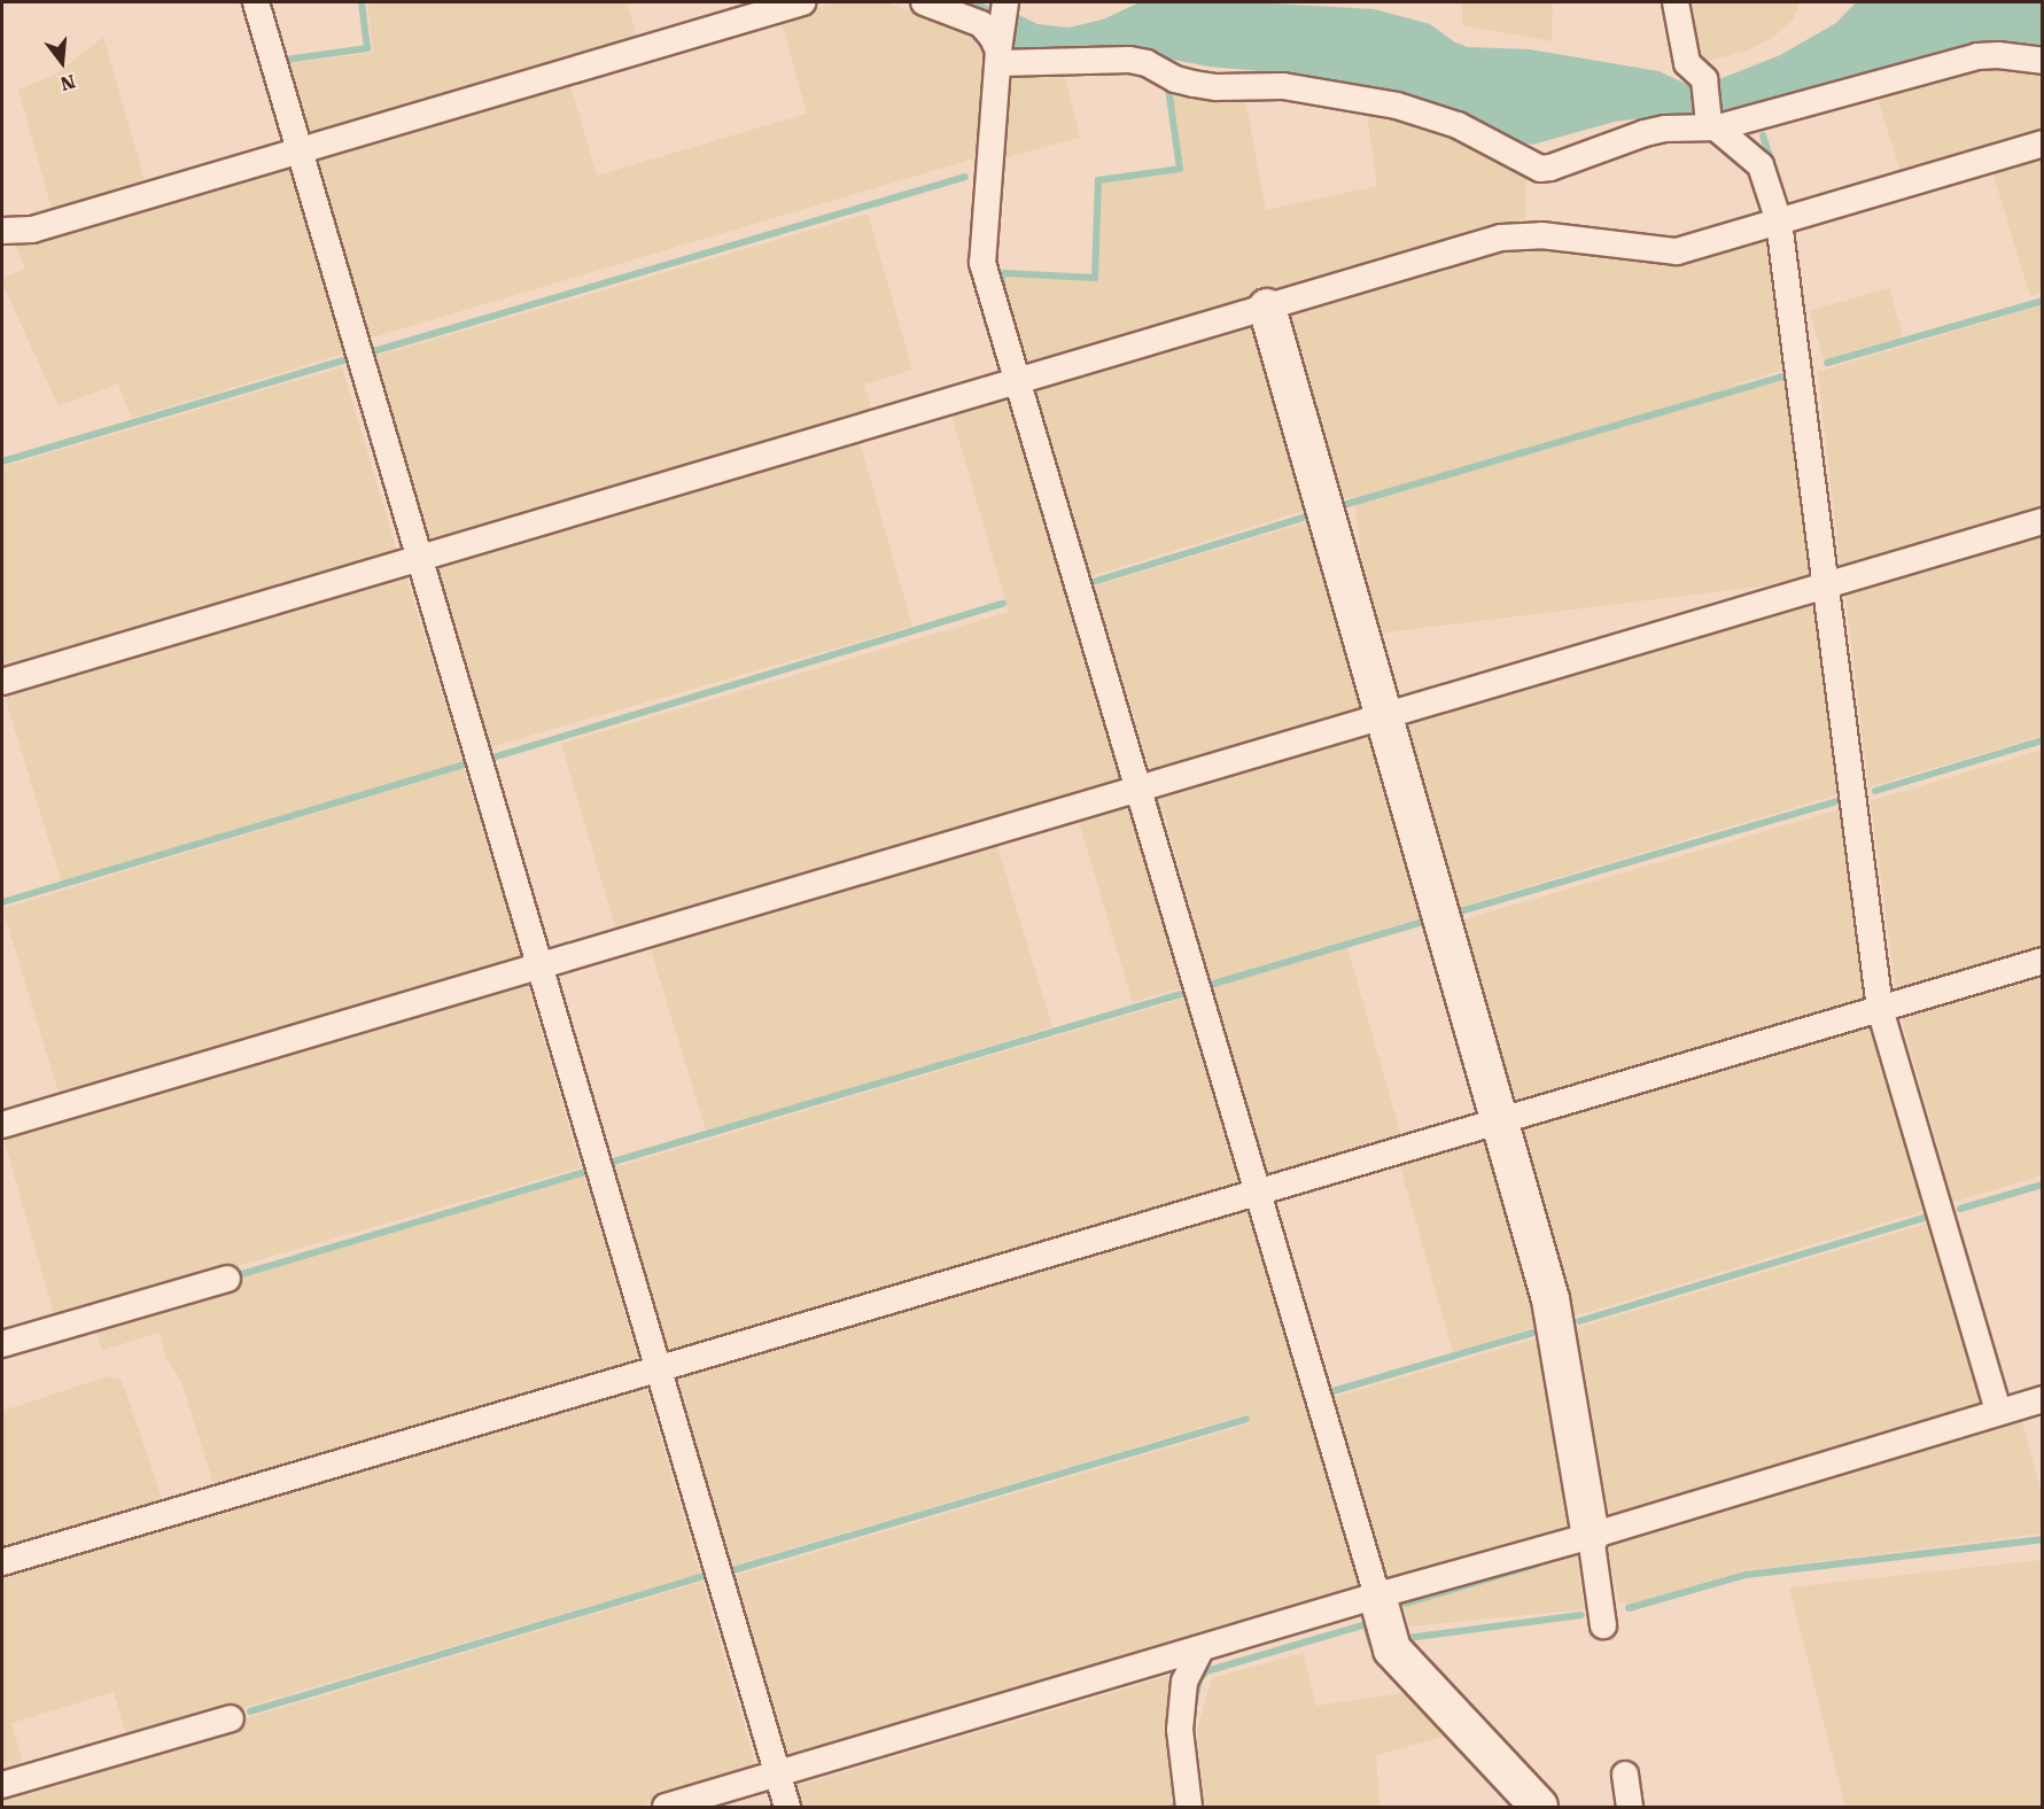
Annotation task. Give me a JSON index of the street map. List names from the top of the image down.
{
  "north": "bottom"
}
